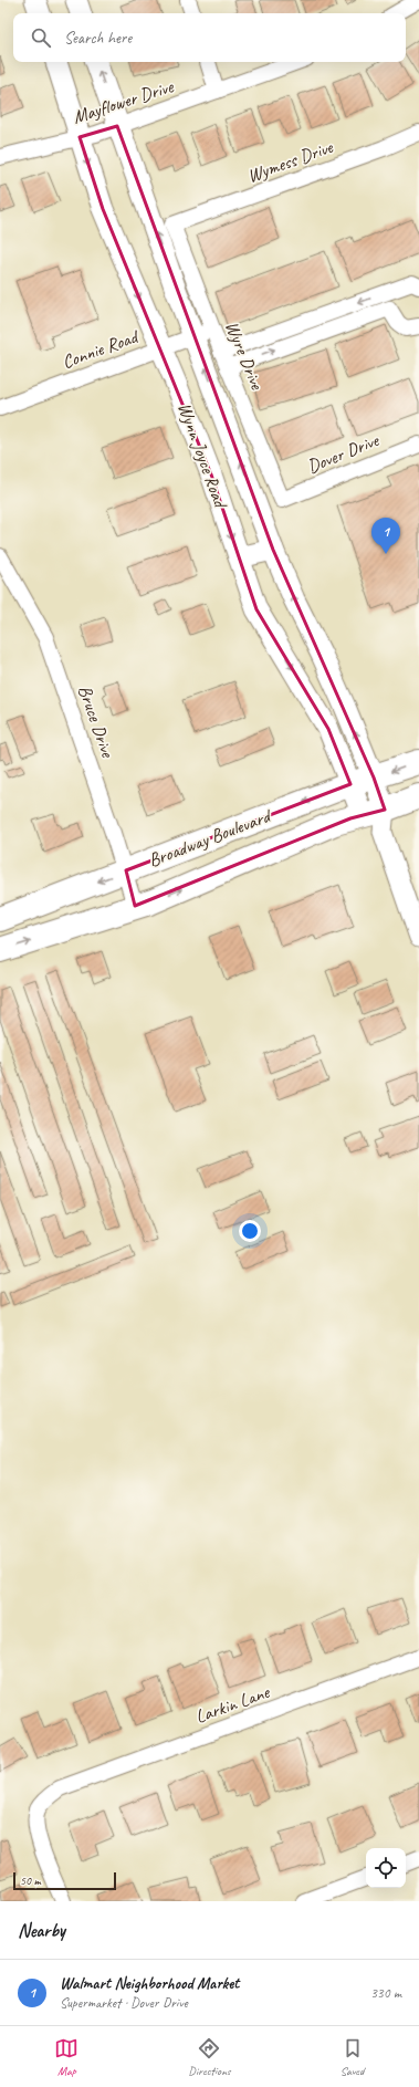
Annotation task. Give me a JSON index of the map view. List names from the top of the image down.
{
  "streets": {
    "main road": ["Wynn Joyce Road", "Broadway Boulevard"],
    "street": [
      "Mayflower Drive",
      "Wymess Drive",
      "Connie Road",
      "Wyre Drive",
      "Dover Drive",
      "Bruce Drive",
      "Larkin Lane"
    ]
  },
  "crossings": [
    ["Mayflower Drive", "Wynn Joyce Road"],
    ["Wymess Drive", "Wyre Drive"],
    ["Connie Road", "Wyre Drive"],
    ["Connie Road", "Wynn Joyce Road"],
    ["Wyre Drive", "Dover Drive"],
    ["Wyre Drive", "Wynn Joyce Road"],
    ["Wynn Joyce Road", "Broadway Boulevard"],
    ["Bruce Drive", "Broadway Boulevard"]
  ],
  "scale_bar": "50 m",
  "page": {
    "search": "Search here",
    "pins": "1",
    "scale": "50 m",
    "heading": "Nearby",
    "list": [
      {
        "mark": "1",
        "name": "Walmart Neighborhood Market",
        "note": "Supermarket · Dover Drive",
        "value": "330 m"
      }
    ],
    "nav": ["Map", "Directions", "Saved"]
  }
}
